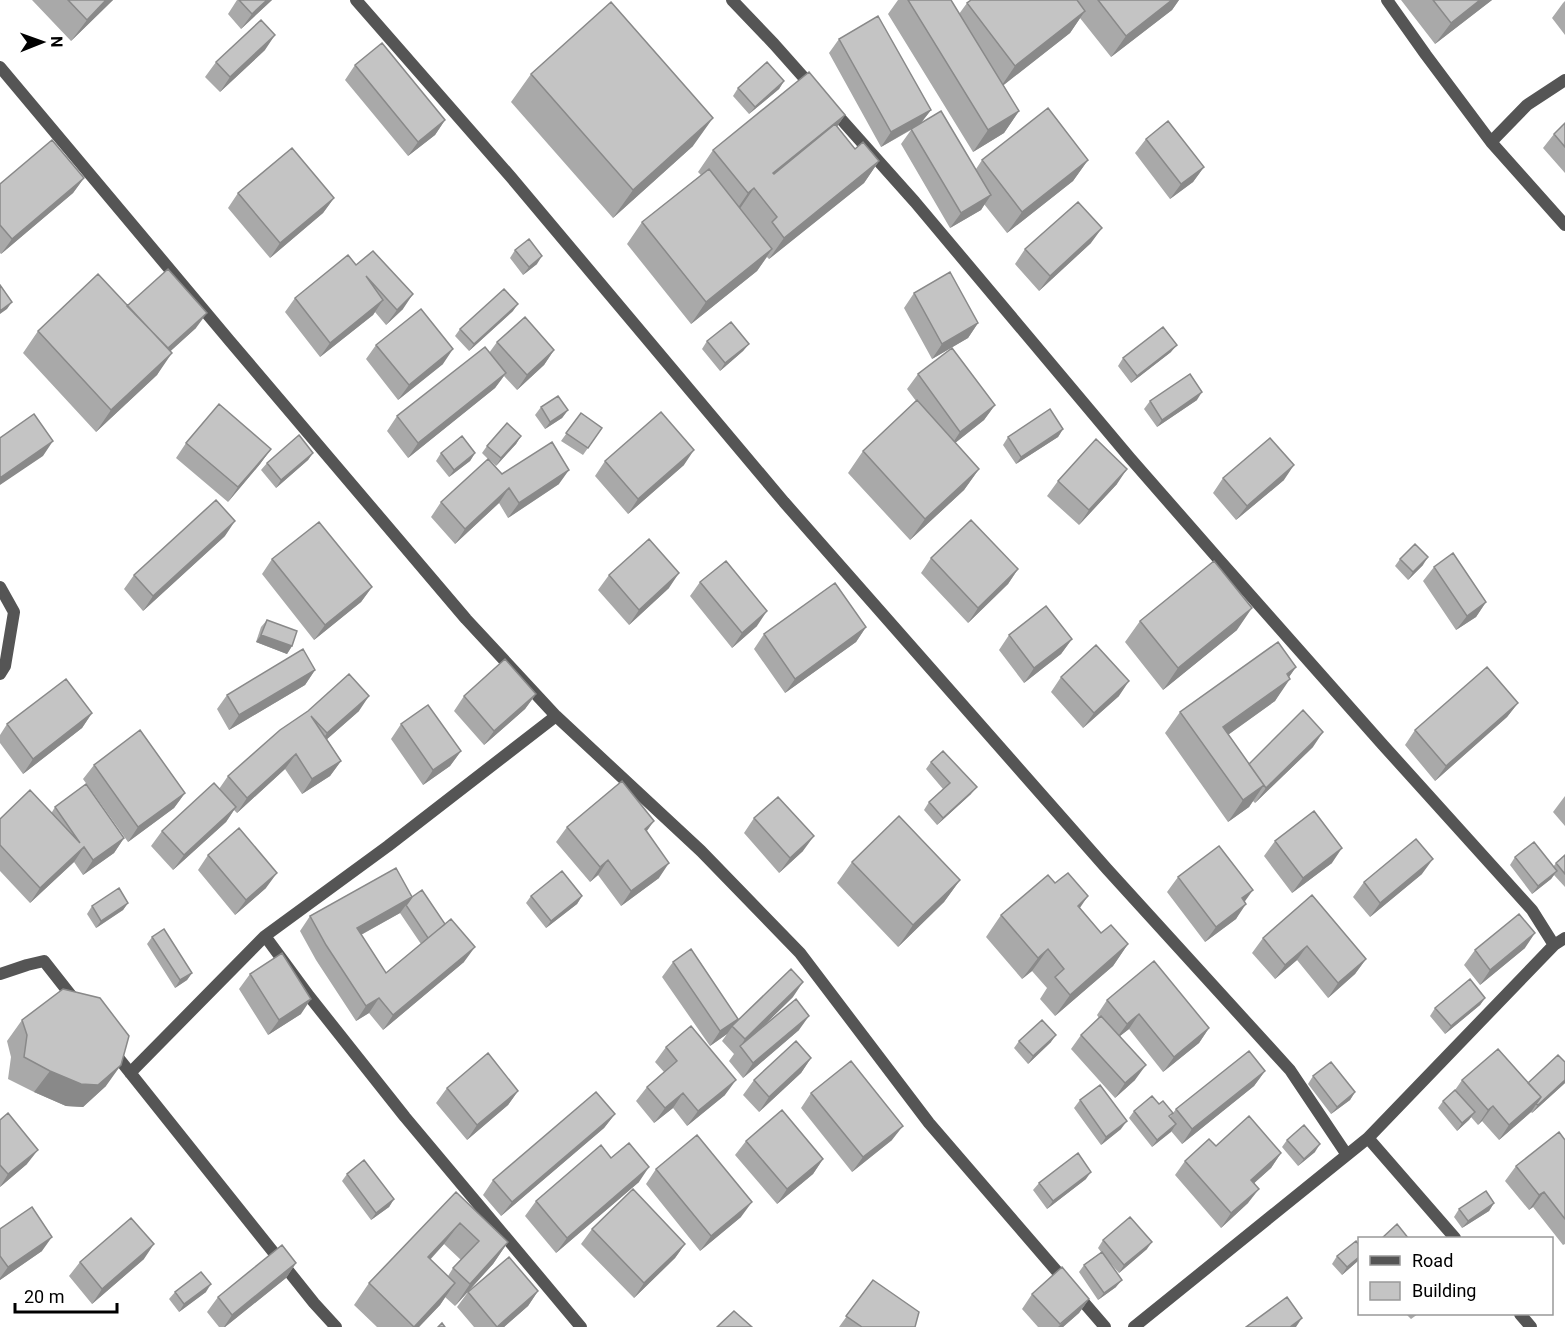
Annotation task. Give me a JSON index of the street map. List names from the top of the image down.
{
  "legend": ["Road", "Building"],
  "scale_bar": "20 m",
  "north": "right"
}
